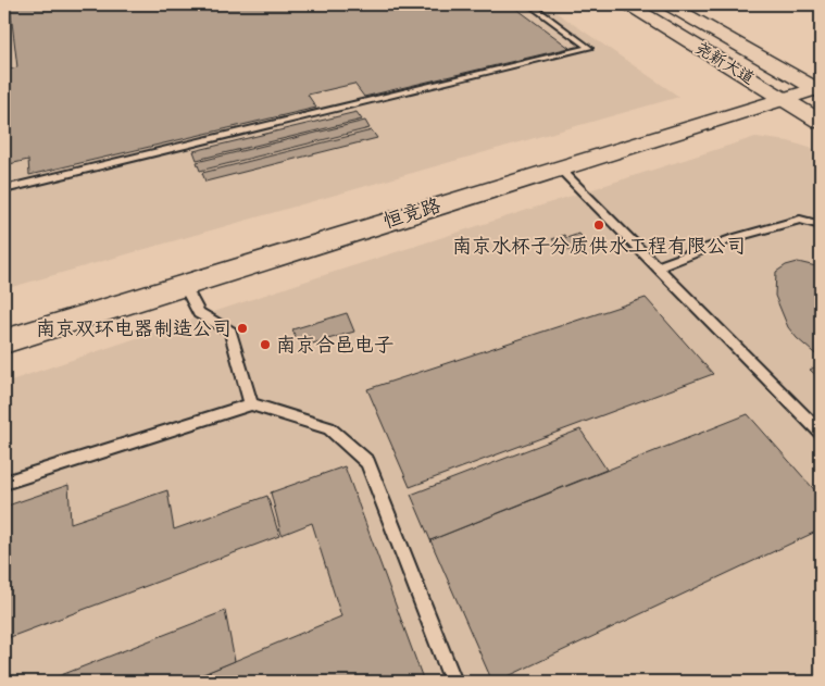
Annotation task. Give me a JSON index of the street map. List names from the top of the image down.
{
  "streets": {
    "street": ["尧新大道", "恒竞路"]
  },
  "crossings": [
    ["尧新大道", "恒竞路"]
  ],
  "places": ["南京水杯子分质供水工程有限公司", "南京双环电器制造公司", "南京合邑电子"]
}
